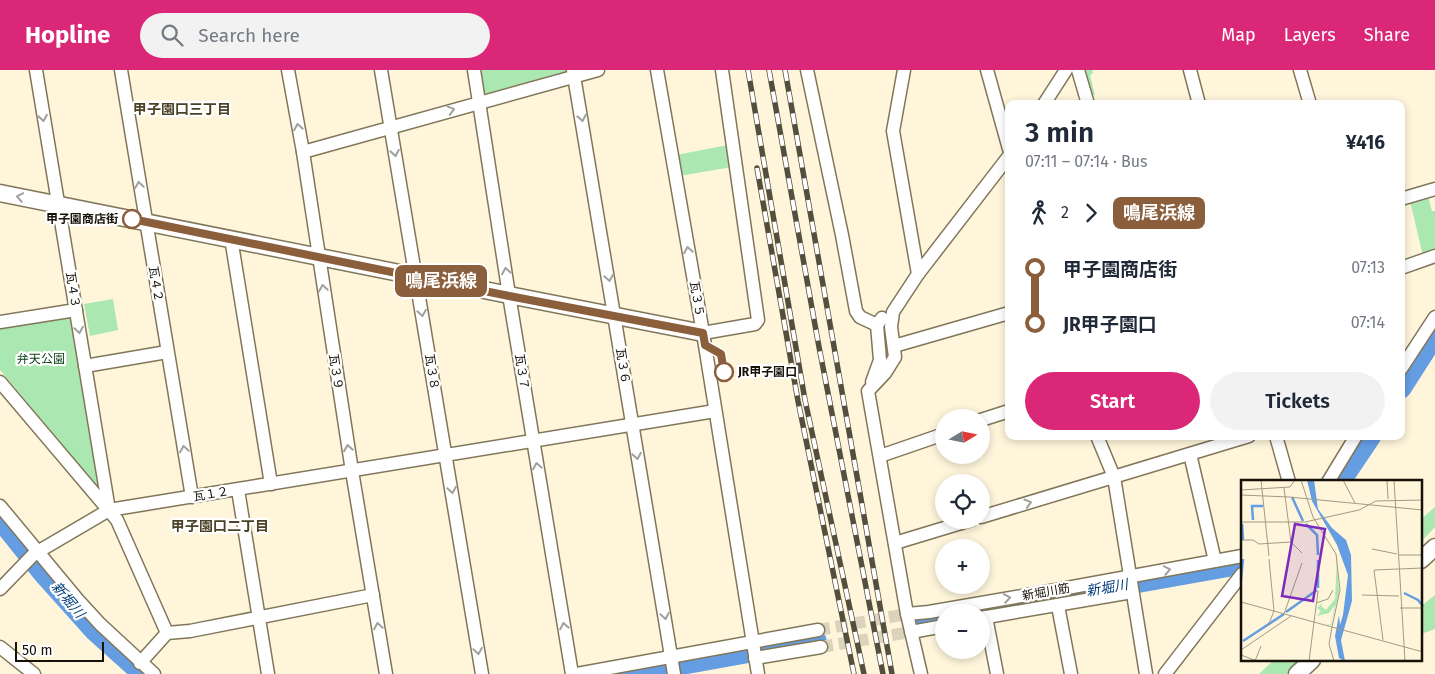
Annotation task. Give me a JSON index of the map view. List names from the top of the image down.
{
  "streets": {
    "street": [
      "瓦４２",
      "瓦４３",
      "瓦３５",
      "瓦３６",
      "瓦３９",
      "瓦３８",
      "瓦３７",
      "瓦１２",
      "新堀川筋"
    ]
  },
  "crossings": [
    ["瓦４２", "瓦１２"],
    ["瓦４３", "瓦１２"],
    ["瓦３５", "瓦１２"],
    ["瓦３６", "瓦１２"],
    ["瓦３９", "瓦１２"],
    ["瓦３８", "瓦１２"],
    ["瓦３７", "瓦１２"]
  ],
  "one_way": [
    "瓦４３",
    "瓦３５",
    "瓦３６",
    "瓦３８",
    "瓦３７"
  ],
  "districts": ["甲子園口三丁目", "甲子園口二丁目"],
  "water": ["新堀川"],
  "parks": ["弁天公園"],
  "places": ["甲子園商店街", "JR甲子園口"],
  "lines": ["bus line 鳴尾浜線"],
  "scale_bar": "50 m",
  "north": "right",
  "page": {
    "header": "Hopline",
    "search": "Search here",
    "nav": ["Map", "Layers", "Share"],
    "on_map": "鳴尾浜線",
    "heading": ["3 min", "07:11 – 07:14 · Bus", "¥416"],
    "legs": ["2", "鳴尾浜線"],
    "list": [
      {
        "name": "甲子園商店街",
        "value": "07:13"
      },
      {
        "name": "JR甲子園口",
        "value": "07:14"
      }
    ],
    "buttons": ["Start", "Tickets"],
    "map_buttons": ["+", "−"],
    "scale": "50 m"
  }
}
